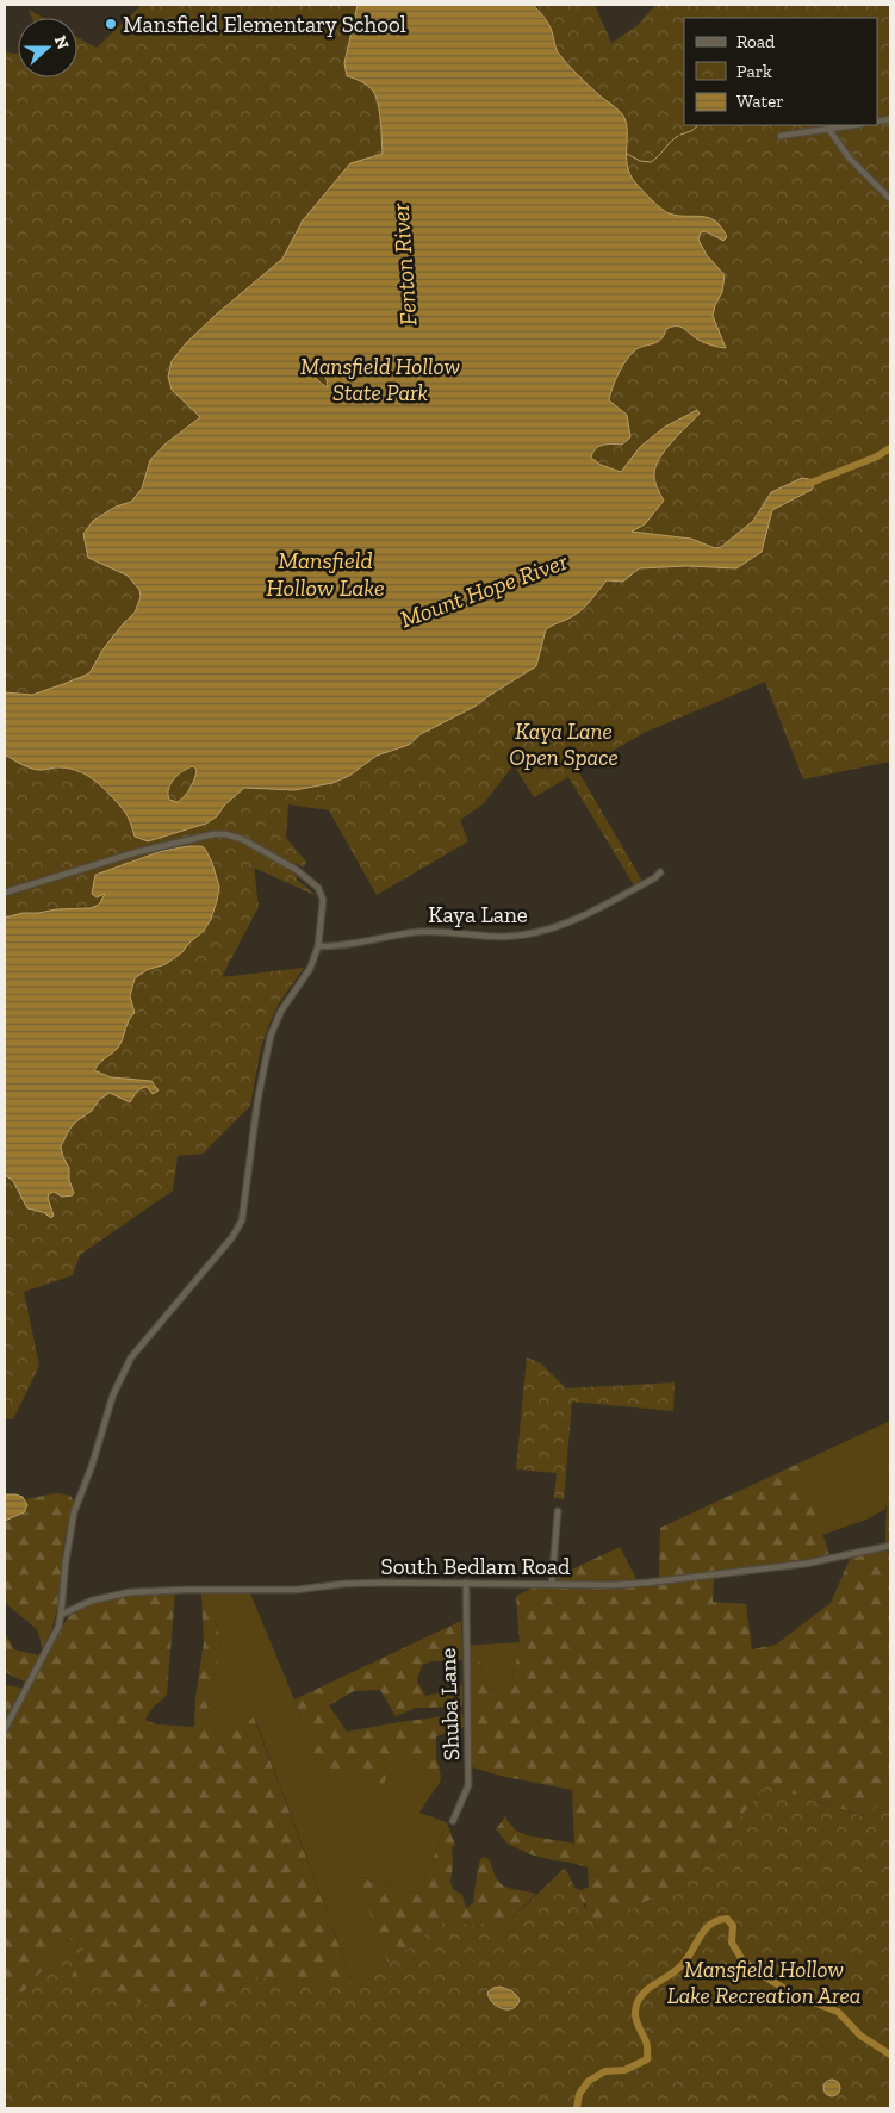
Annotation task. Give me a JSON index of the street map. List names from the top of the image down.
{
  "streets": {
    "street": ["Kaya Lane", "South Bedlam Road", "Shuba Lane"]
  },
  "crossings": [
    ["South Bedlam Road", "Shuba Lane"]
  ],
  "water": ["Fenton River", "Mansfield Hollow Lake", "Mount Hope River"],
  "parks": ["Mansfield Hollow State Park", "Kaya Lane Open Space", "Mansfield Hollow Lake Recreation Area"],
  "places": ["Mansfield Elementary School"],
  "legend": ["Road", "Park", "Water"],
  "north": "right"
}
